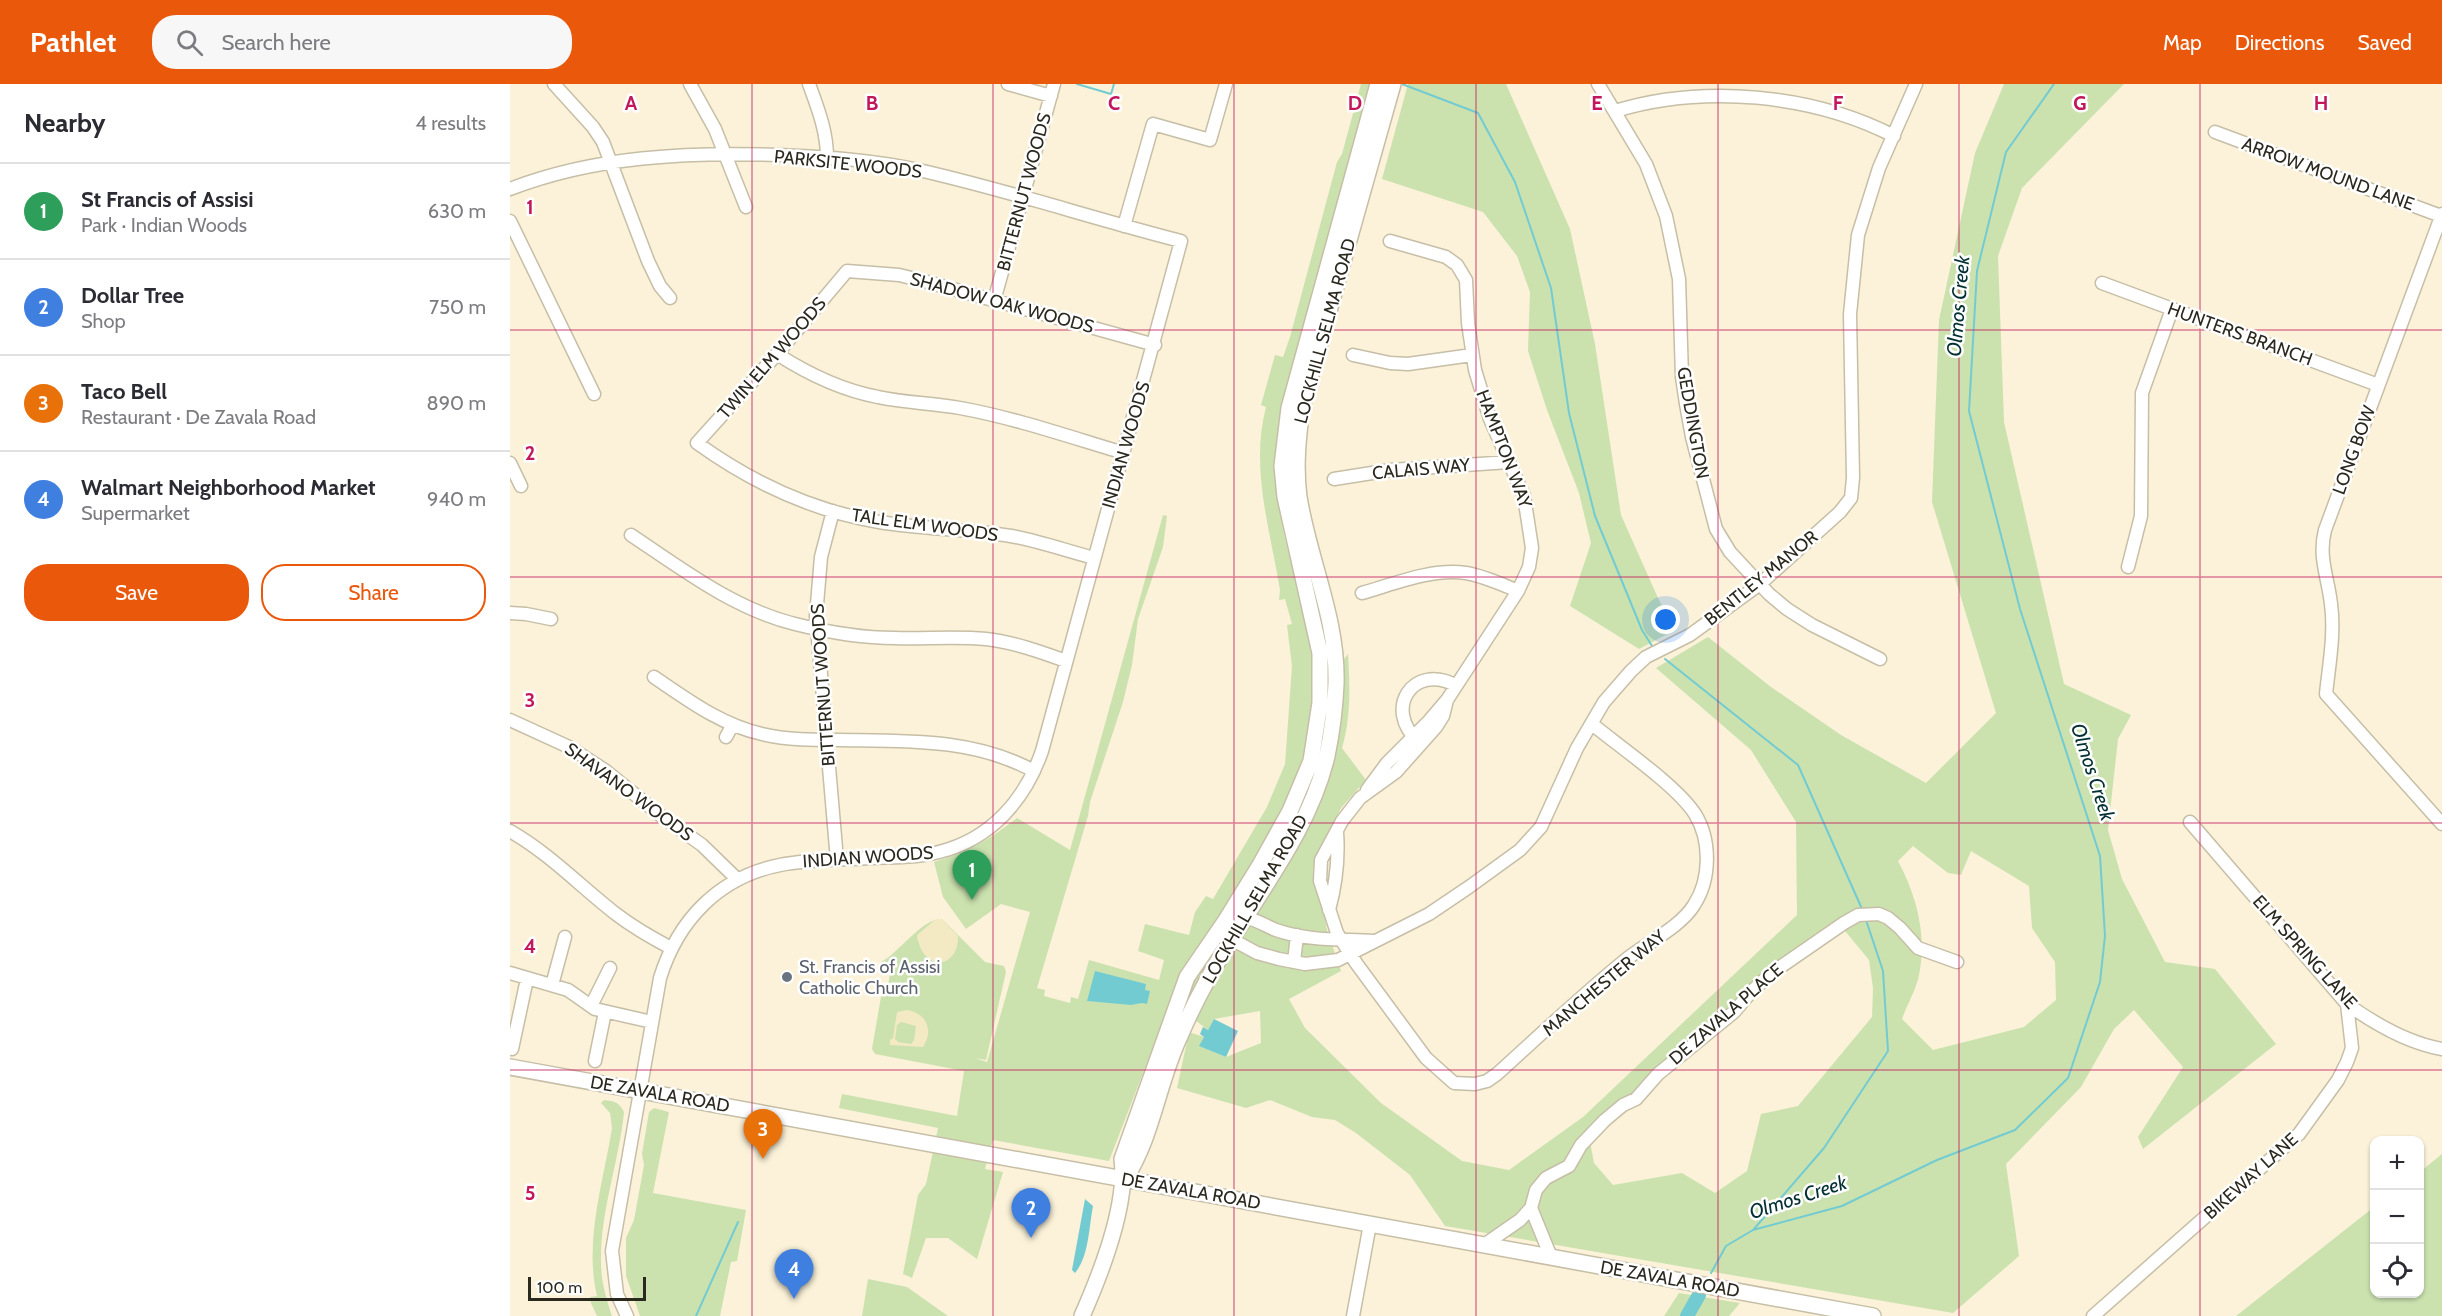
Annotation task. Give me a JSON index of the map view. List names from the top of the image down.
{
  "streets": {
    "main road": ["LOCKHILL SELMA ROAD", "DE ZAVALA ROAD"],
    "street": [
      "PARKSITE WOODS",
      "ARROW MOUND LANE",
      "BITTERNUT WOODS",
      "SHADOW OAK WOODS",
      "HUNTERS BRANCH",
      "TWIN ELM WOODS",
      "GEDDINGTON",
      "INDIAN WOODS",
      "HAMPTON WAY",
      "LONG BOW",
      "CALAIS WAY",
      "TALL ELM WOODS",
      "BENTLEY MANOR",
      "SHAVANO WOODS",
      "ELM SPRING LANE",
      "MANCHESTER WAY",
      "DE ZAVALA PLACE",
      "BIKEWAY LANE"
    ]
  },
  "crossings": [
    ["PARKSITE WOODS", "BITTERNUT WOODS"],
    ["PARKSITE WOODS", "INDIAN WOODS"],
    ["ARROW MOUND LANE", "LONG BOW"],
    ["BITTERNUT WOODS", "SHADOW OAK WOODS"],
    ["BITTERNUT WOODS", "INDIAN WOODS"],
    ["BITTERNUT WOODS", "TALL ELM WOODS"],
    ["SHADOW OAK WOODS", "TWIN ELM WOODS"],
    ["SHADOW OAK WOODS", "INDIAN WOODS"],
    ["LOCKHILL SELMA ROAD", "BENTLEY MANOR"],
    ["LOCKHILL SELMA ROAD", "DE ZAVALA ROAD"],
    ["HUNTERS BRANCH", "LONG BOW"],
    ["TWIN ELM WOODS", "TALL ELM WOODS"],
    ["GEDDINGTON", "BENTLEY MANOR"],
    ["INDIAN WOODS", "TALL ELM WOODS"],
    ["INDIAN WOODS", "SHAVANO WOODS"],
    ["INDIAN WOODS", "DE ZAVALA ROAD"],
    ["HAMPTON WAY", "CALAIS WAY"],
    ["HAMPTON WAY", "BENTLEY MANOR"],
    ["HAMPTON WAY", "MANCHESTER WAY"],
    ["BENTLEY MANOR", "MANCHESTER WAY"],
    ["ELM SPRING LANE", "BIKEWAY LANE"],
    ["DE ZAVALA PLACE", "DE ZAVALA ROAD"]
  ],
  "water": ["Olmos Creek"],
  "places": ["St. Francis of Assisi Catholic Church"],
  "scale_bar": "100 m",
  "page": {
    "header": "Pathlet",
    "search": "Search here",
    "nav": ["Map", "Directions", "Saved"],
    "heading": ["Nearby", "4 results"],
    "list": [
      {
        "mark": "1",
        "name": "St Francis of Assisi",
        "note": "Park · Indian Woods",
        "value": "630 m"
      },
      {
        "mark": "2",
        "name": "Dollar Tree",
        "note": "Shop",
        "value": "750 m"
      },
      {
        "mark": "3",
        "name": "Taco Bell",
        "note": "Restaurant · De Zavala Road",
        "value": "890 m"
      },
      {
        "mark": "4",
        "name": "Walmart Neighborhood Market",
        "note": "Supermarket",
        "value": "940 m"
      }
    ],
    "buttons": ["Save", "Share"],
    "pins": [
      "1",
      "3",
      "2",
      "4"
    ],
    "map_buttons": ["+", "−"],
    "scale": "100 m"
  },
  "grid": {
    "columns": [
      "A",
      "B",
      "C",
      "D",
      "E",
      "F",
      "G",
      "H"
    ],
    "rows": [
      "1",
      "2",
      "3",
      "4",
      "5"
    ]
  }
}
